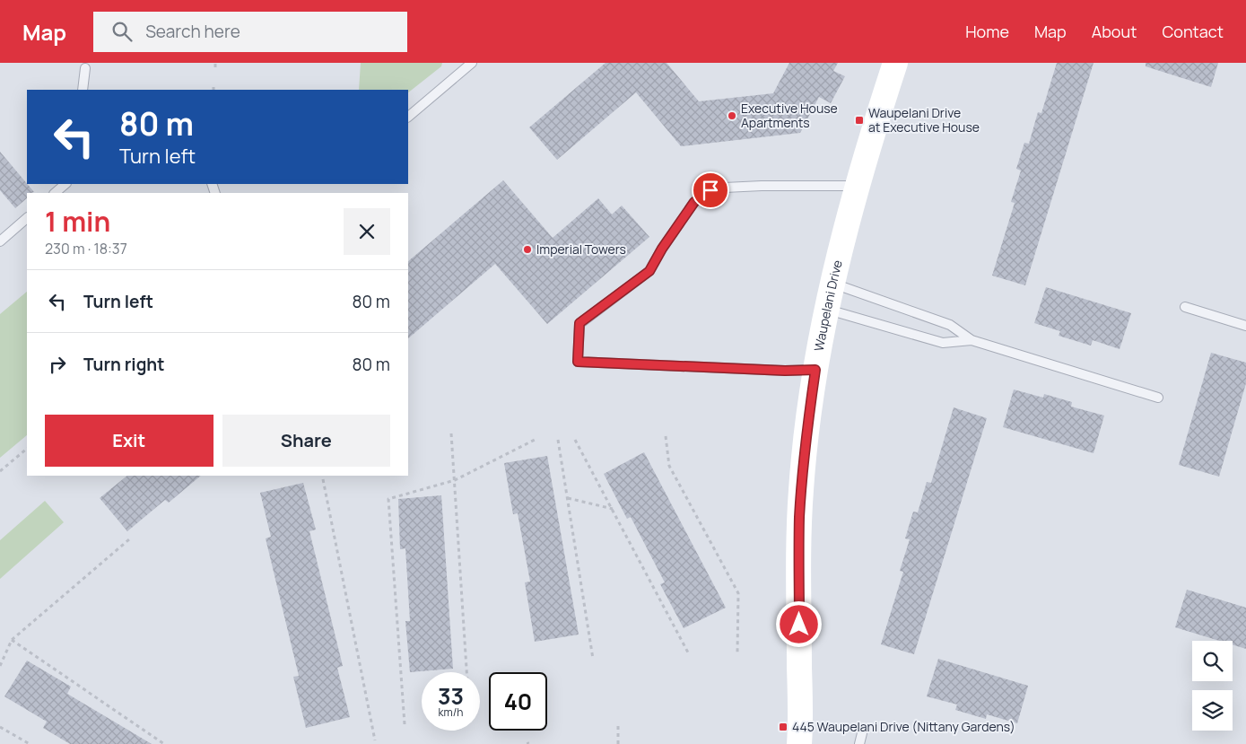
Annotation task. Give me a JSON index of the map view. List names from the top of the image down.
{
  "streets": {
    "street": ["Waupelani Drive"]
  },
  "places": {
    "other": ["Executive House Apartments", "Imperial Towers"],
    "transit": ["Waupelani Drive at Executive House", "445 Waupelani Drive (Nittany Gardens)"]
  },
  "page": {
    "header": "Map",
    "search": "Search here",
    "nav": [
      "Home",
      "Map",
      "About",
      "Contact"
    ],
    "turn": ["80 m", "Turn left"],
    "heading": ["1 min", "230 m · 18:37"],
    "list": [
      {
        "name": "Turn left",
        "value": "80 m"
      },
      {
        "name": "Turn right",
        "value": "80 m"
      }
    ],
    "buttons": ["Exit", "Share"],
    "speed": "33 km/h",
    "limit": "40"
  }
}
